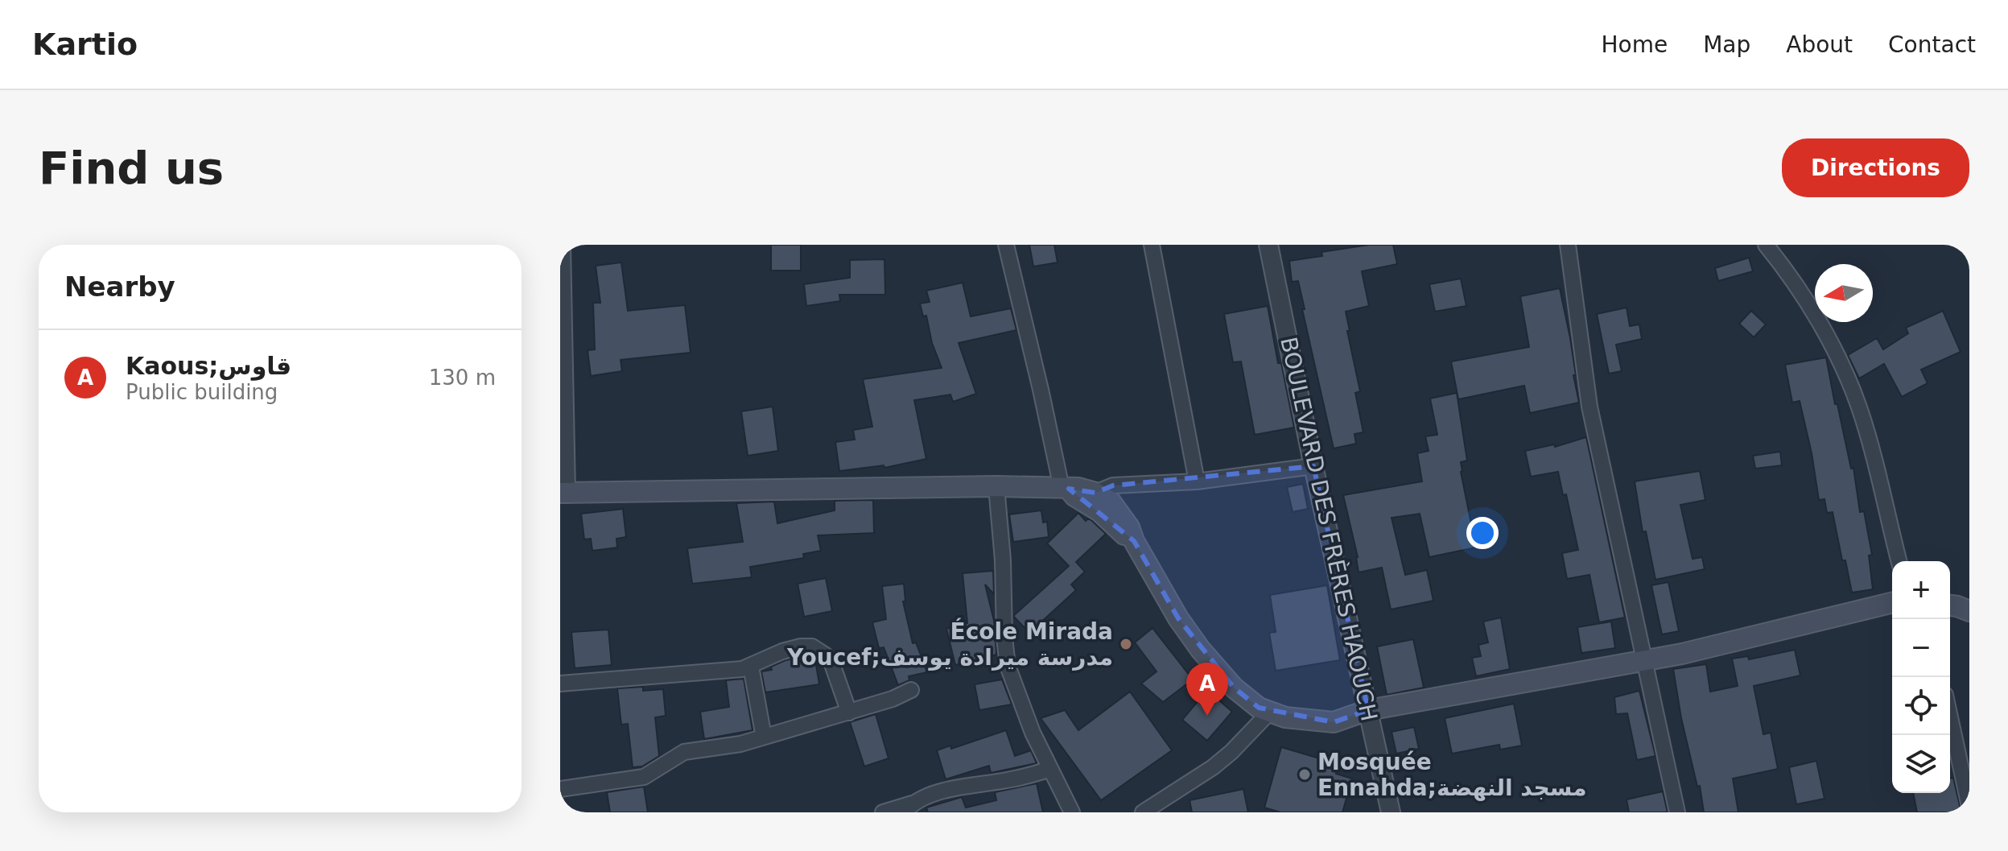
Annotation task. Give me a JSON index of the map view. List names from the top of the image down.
{
  "streets": {
    "street": ["BOULEVARD DES FRÈRES HAOUCH"]
  },
  "places": ["École Mirada Youcef;مدرسة ميرادة يوسف", "Mosquée Ennahda;مسجد النهضة"],
  "north": "left",
  "page": {
    "header": "Kartio",
    "nav": [
      "Home",
      "Map",
      "About",
      "Contact"
    ],
    "buttons": "Directions",
    "title": "Find us",
    "heading": "Nearby",
    "list": [
      {
        "mark": "A",
        "name": "Kaous;قاوس",
        "note": "Public building",
        "value": "130 m"
      }
    ],
    "map_buttons": ["+", "−"],
    "pins": "A"
  }
}
